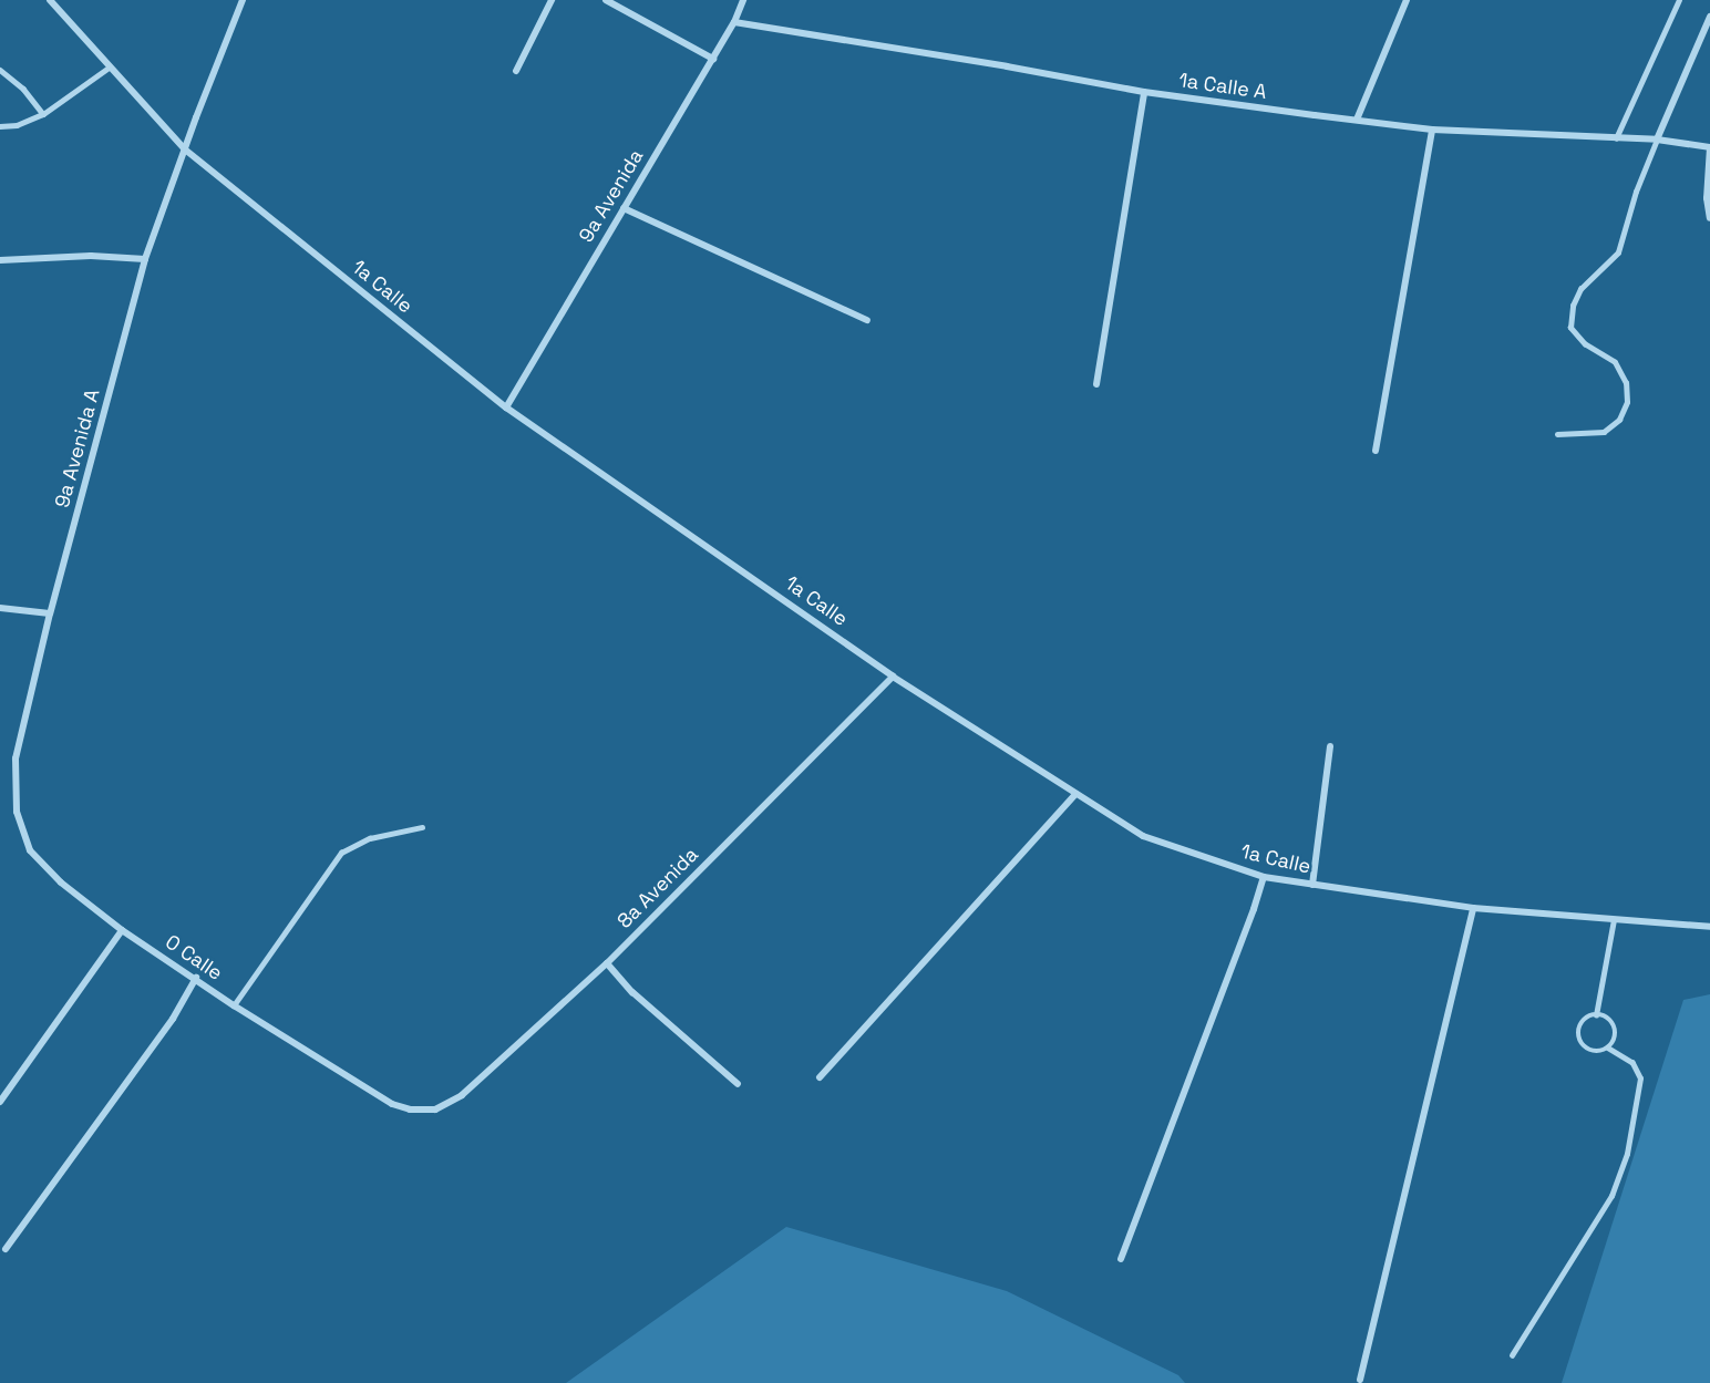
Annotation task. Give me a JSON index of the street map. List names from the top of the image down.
{
  "streets": {
    "street": [
      "1a Calle A",
      "9a Avenida",
      "1a Calle",
      "9a Avenida A",
      "8a Avenida",
      "0 Calle"
    ]
  },
  "crossings": [
    ["1a Calle A", "9a Avenida"],
    ["9a Avenida", "1a Calle"],
    ["1a Calle", "9a Avenida A"],
    ["1a Calle", "8a Avenida"],
    ["9a Avenida A", "0 Calle"],
    ["8a Avenida", "0 Calle"]
  ]
}
